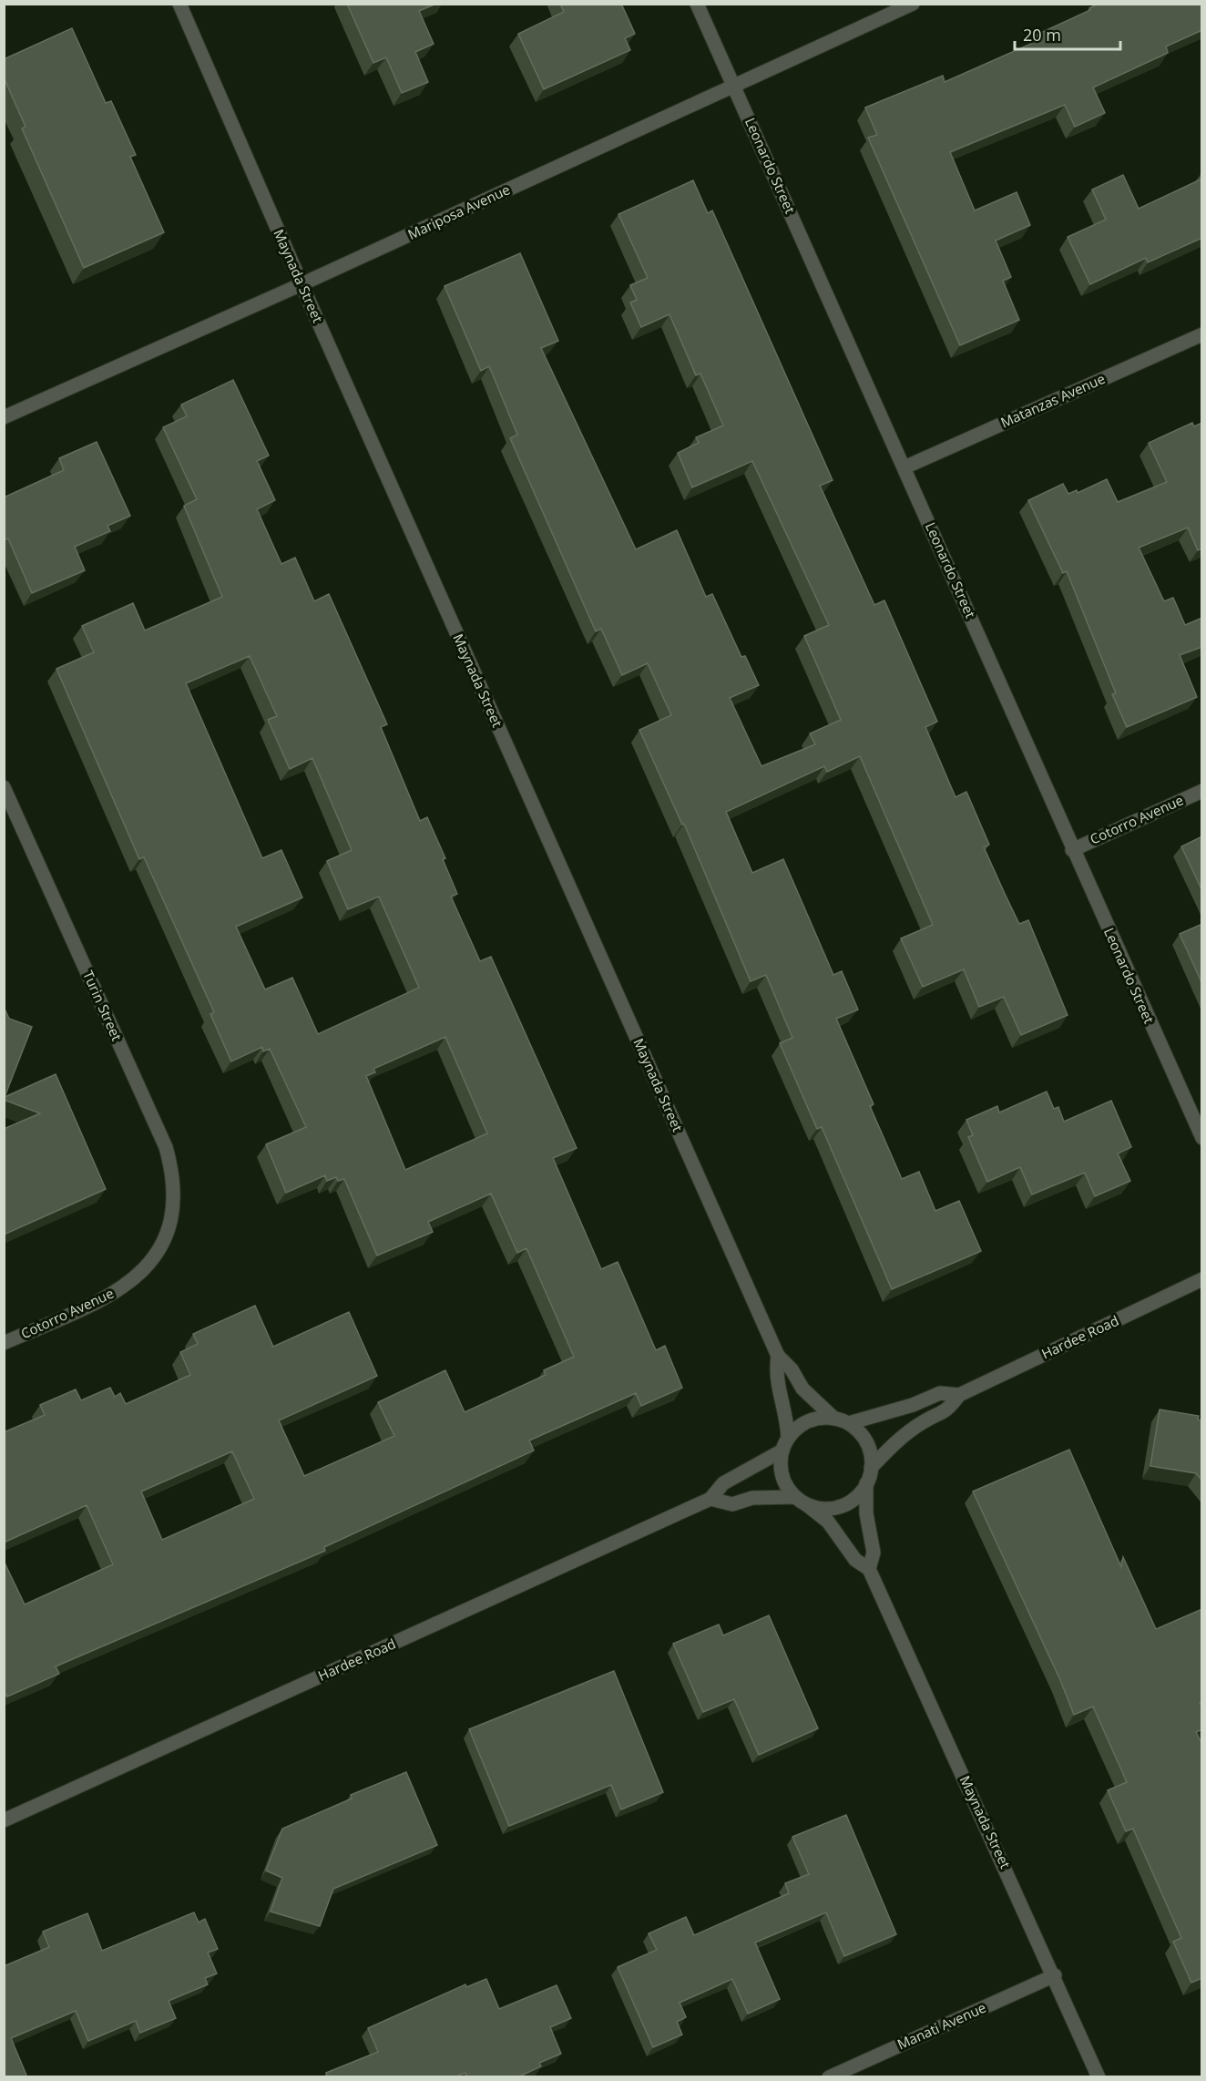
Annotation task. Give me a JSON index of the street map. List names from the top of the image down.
{
  "streets": {
    "street": [
      "Leonardo Street",
      "Mariposa Avenue",
      "Maynada Street",
      "Matanzas Avenue",
      "Cotorro Avenue",
      "Turin Street",
      "Hardee Road",
      "Manati Avenue"
    ]
  },
  "crossings": [
    ["Leonardo Street", "Mariposa Avenue"],
    ["Leonardo Street", "Matanzas Avenue"],
    ["Leonardo Street", "Cotorro Avenue"],
    ["Mariposa Avenue", "Maynada Street"],
    ["Maynada Street", "Hardee Road"],
    ["Maynada Street", "Manati Avenue"],
    ["Cotorro Avenue", "Turin Street"]
  ],
  "scale_bar": "20 m"
}
